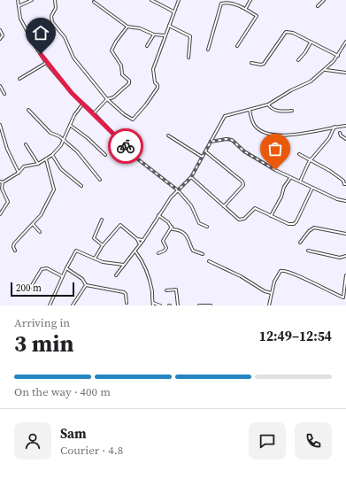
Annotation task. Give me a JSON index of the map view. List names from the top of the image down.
{
  "scale_bar": "200 m",
  "page": {
    "scale": "200 m",
    "heading": ["3 min", "Arriving in", "12:49–12:54"],
    "panel": ["Sam", "Courier · 4.8"],
    "bar": "On the way · 400 m"
  }
}
